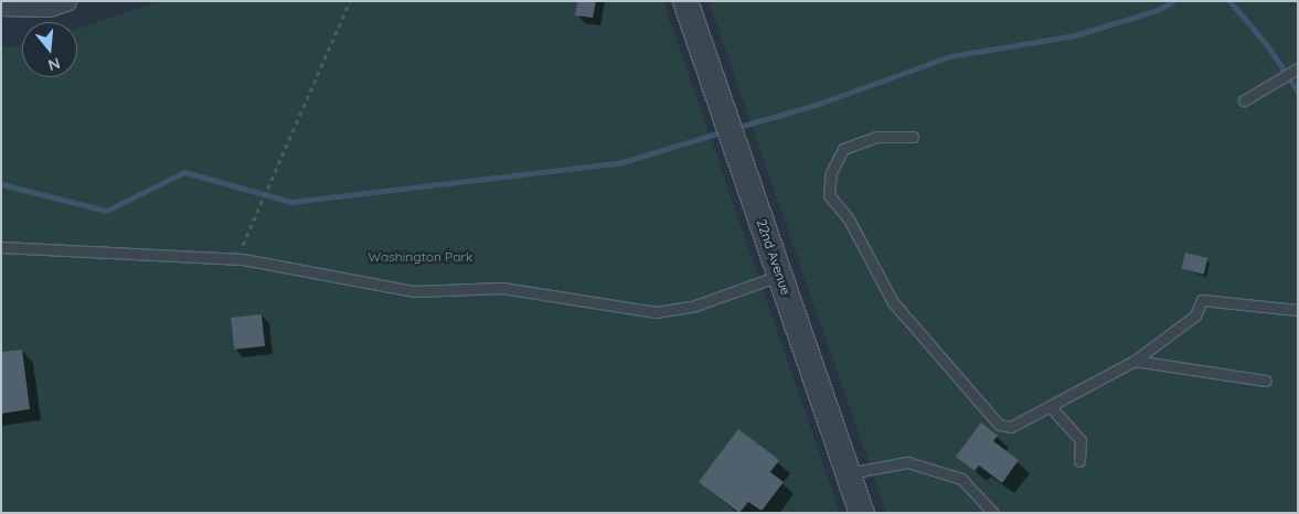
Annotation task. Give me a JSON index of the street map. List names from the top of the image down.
{
  "streets": {
    "street": ["22nd Avenue"]
  },
  "parks": ["Washington Park"],
  "north": "bottom"
}
